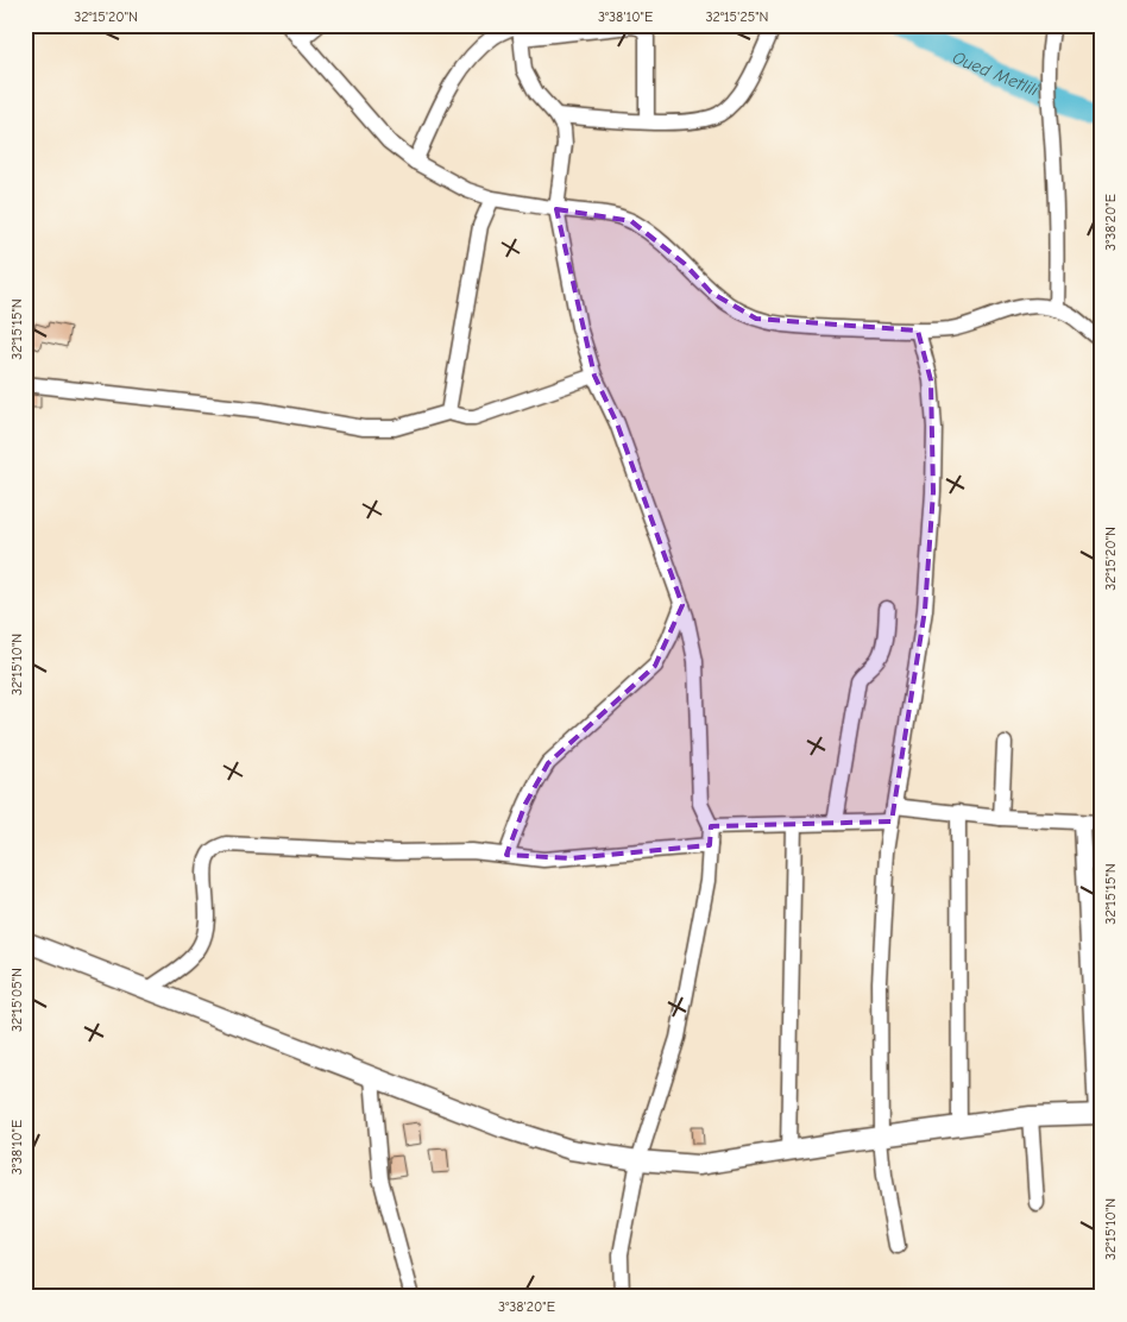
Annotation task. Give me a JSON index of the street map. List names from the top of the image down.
{
  "water": ["Oued Metlili"],
  "coordinates": [
    "32°15'20\"N",
    "3°38'10\"E",
    "32°15'25\"N",
    "3°38'20\"E",
    "32°15'15\"N",
    "32°15'10\"N",
    "32°15'05\"N"
  ]
}
